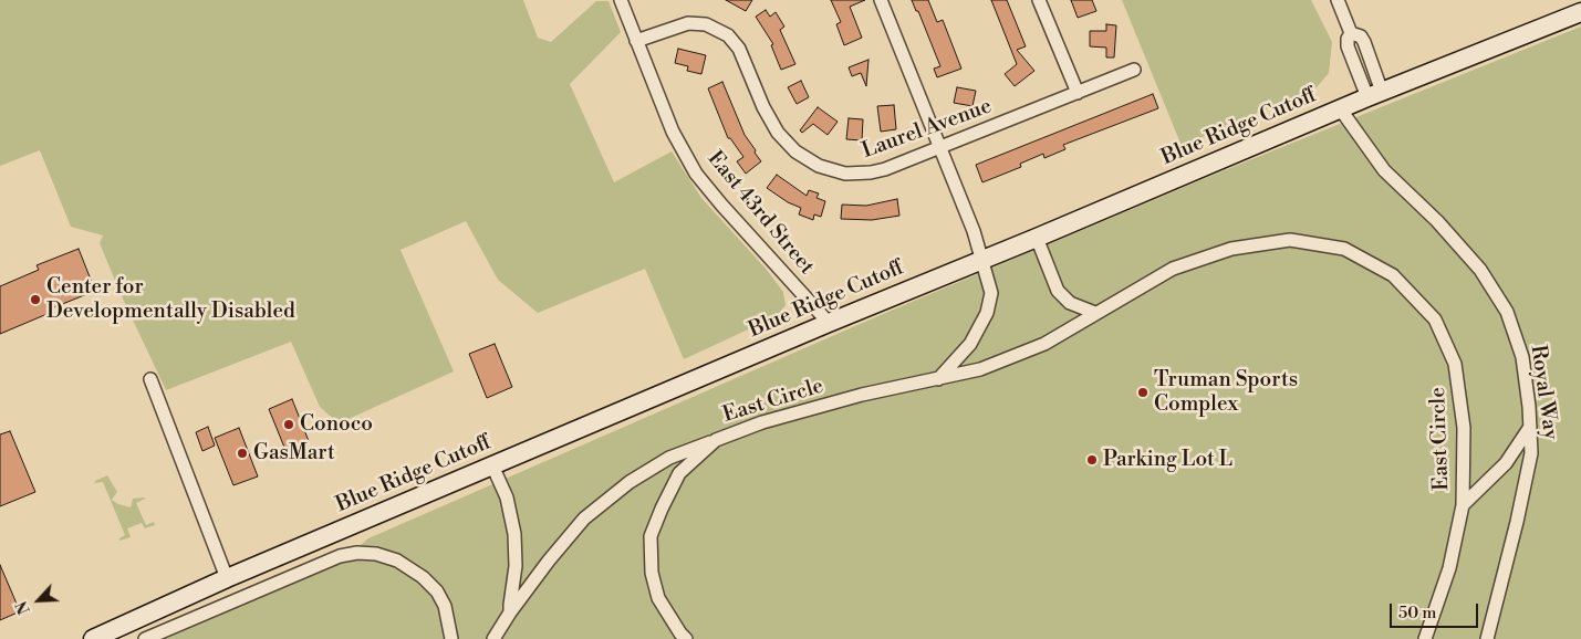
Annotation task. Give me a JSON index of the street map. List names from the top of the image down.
{
  "streets": {
    "main road": ["Blue Ridge Cutoff"],
    "street": [
      "Laurel Avenue",
      "East 43rd Street",
      "Royal Way",
      "East Circle"
    ]
  },
  "crossings": [
    ["Blue Ridge Cutoff", "East 43rd Street"],
    ["Blue Ridge Cutoff", "Royal Way"],
    ["Laurel Avenue", "East 43rd Street"]
  ],
  "places": [
    "Center for Developmentally Disabled",
    "Truman Sports Complex",
    "Conoco",
    "GasMart",
    "Parking Lot L"
  ],
  "scale_bar": "50 m",
  "north": "bottom left"
}
